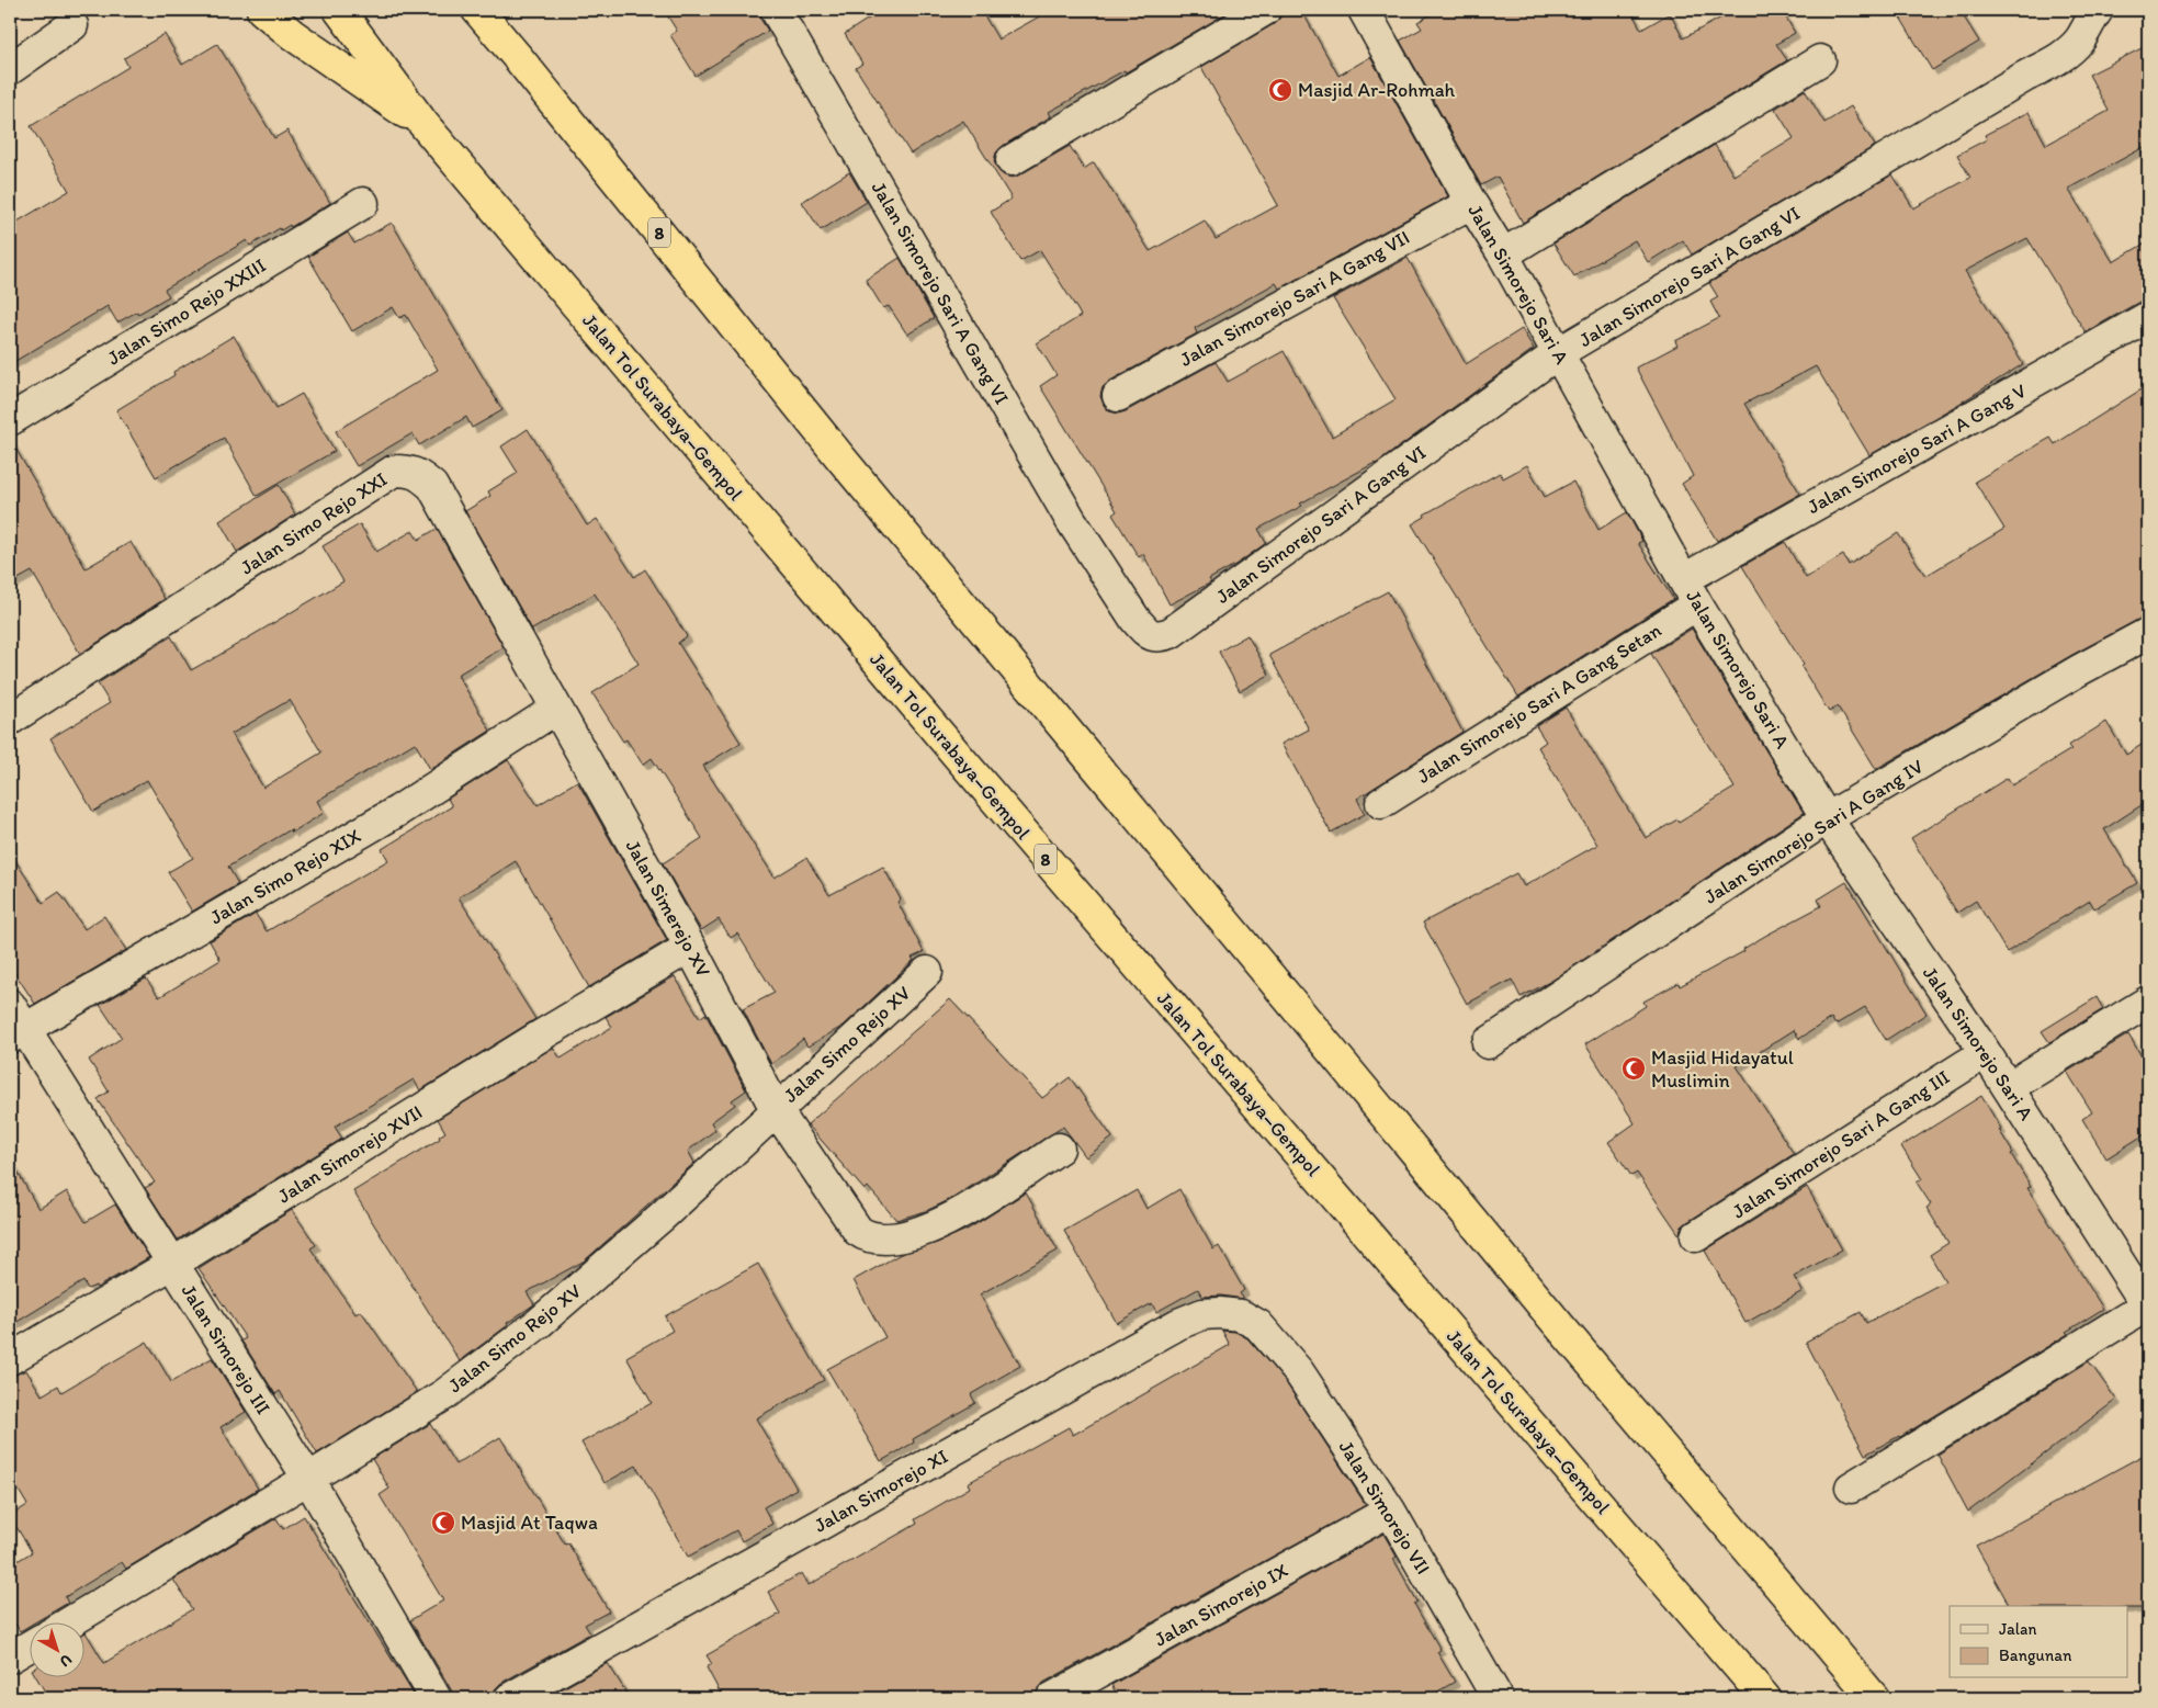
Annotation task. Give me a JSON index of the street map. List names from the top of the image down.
{
  "streets": {
    "highway": ["8", "Jalan Tol Surabaya–Gempol"],
    "street": [
      "Jalan Simorejo Sari A Gang VI",
      "Jalan Simorejo Sari A",
      "Jalan Simorejo Sari A Gang VII",
      "Jalan Simo Rejo XXIII",
      "Jalan Simorejo Sari A Gang V",
      "Jalan Simo Rejo XXI",
      "Jalan Simorejo Sari A Gang Setan",
      "Jalan Simorejo Sari A Gang IV",
      "Jalan Simo Rejo XIX",
      "Jalan Simerejo XV",
      "Jalan Simo Rejo XV",
      "Jalan Simorejo Sari A Gang III",
      "Jalan Simorejo XVII",
      "Jalan Simorejo III",
      "Jalan Simorejo XI",
      "Jalan Simorejo VII",
      "Jalan Simorejo IX"
    ]
  },
  "crossings": [
    ["Jalan Simorejo Sari A Gang VI", "Jalan Simorejo Sari A"],
    ["Jalan Simorejo Sari A", "Jalan Simorejo Sari A Gang VII"],
    ["Jalan Simorejo Sari A", "Jalan Simorejo Sari A Gang V"],
    ["Jalan Simorejo Sari A", "Jalan Simorejo Sari A Gang Setan"],
    ["Jalan Simorejo Sari A", "Jalan Simorejo Sari A Gang IV"],
    ["Jalan Simorejo Sari A", "Jalan Simorejo Sari A Gang III"],
    ["Jalan Simorejo Sari A Gang V", "Jalan Simorejo Sari A Gang Setan"],
    ["Jalan Simo Rejo XXI", "Jalan Simo Rejo XIX"],
    ["Jalan Simo Rejo XXI", "Jalan Simerejo XV"],
    ["Jalan Simo Rejo XIX", "Jalan Simerejo XV"],
    ["Jalan Simo Rejo XIX", "Jalan Simorejo III"],
    ["Jalan Simerejo XV", "Jalan Simo Rejo XV"],
    ["Jalan Simerejo XV", "Jalan Simorejo XVII"],
    ["Jalan Simo Rejo XV", "Jalan Simorejo III"],
    ["Jalan Simorejo XVII", "Jalan Simorejo III"],
    ["Jalan Simorejo XI", "Jalan Simorejo VII"],
    ["Jalan Simorejo VII", "Jalan Simorejo IX"]
  ],
  "places": {
    "mosque": ["Masjid Ar-Rohmah", "Masjid Hidayatul Muslimin", "Masjid At Taqwa"]
  },
  "legend": ["Jalan", "Bangunan"],
  "north": "bottom right"
}
